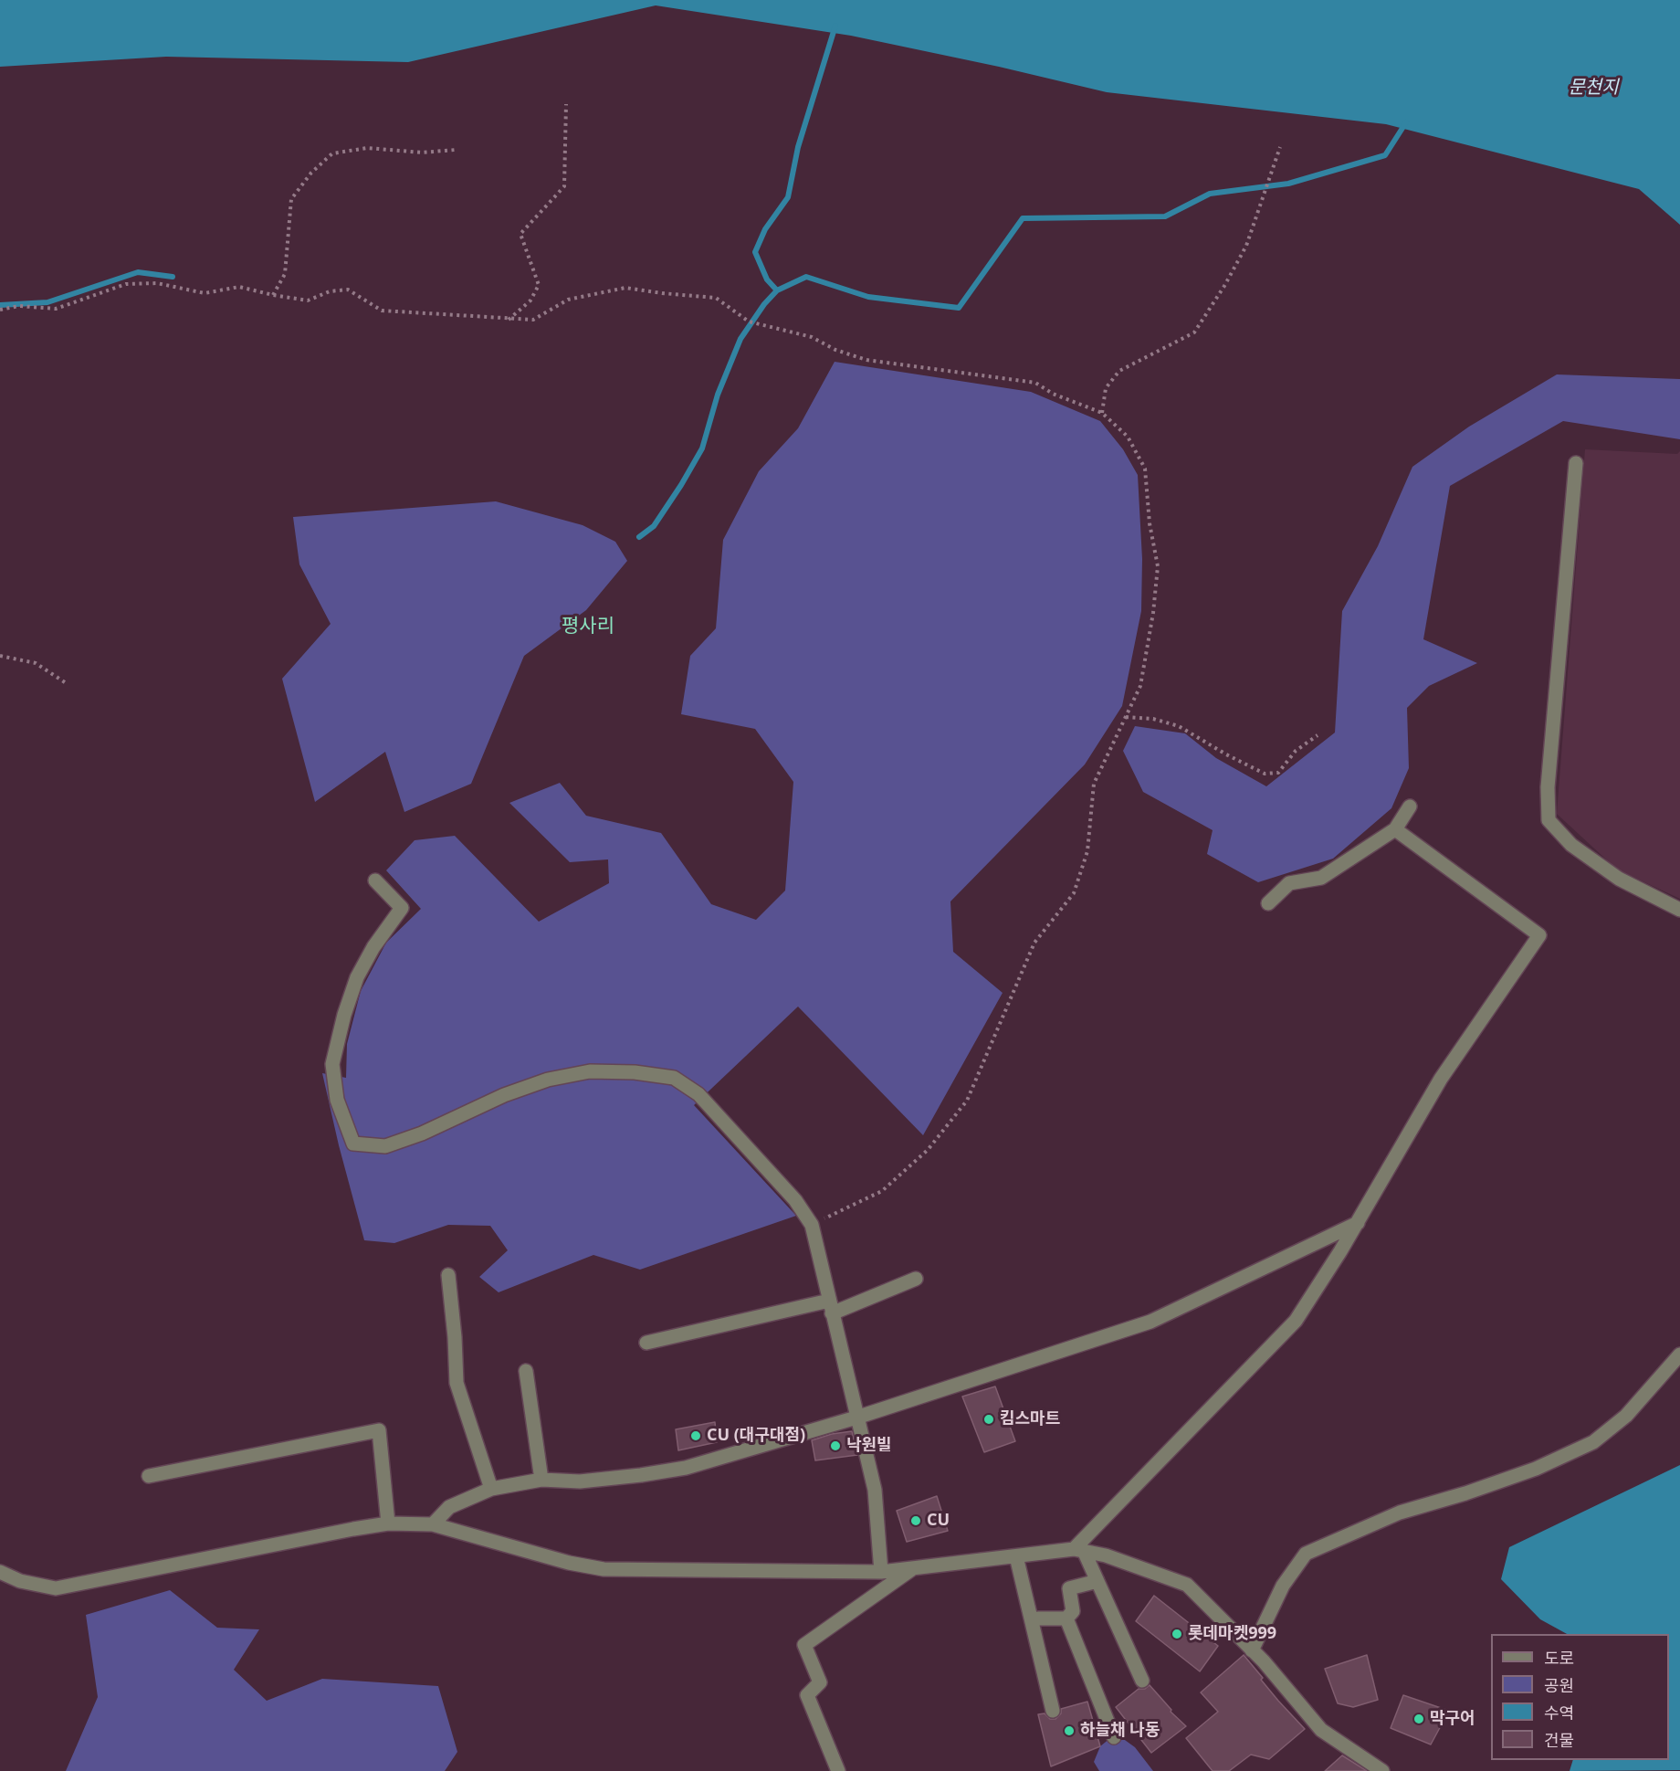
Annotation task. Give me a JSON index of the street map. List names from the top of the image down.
{
  "districts": ["평사리"],
  "water": ["문천지"],
  "places": [
    "킴스마트",
    "CU (대구대점)",
    "낙원빌",
    "CU",
    "롯데마켓999",
    "막구어",
    "하늘채 나동"
  ],
  "legend": [
    "도로",
    "공원",
    "수역",
    "건물"
  ]
}
